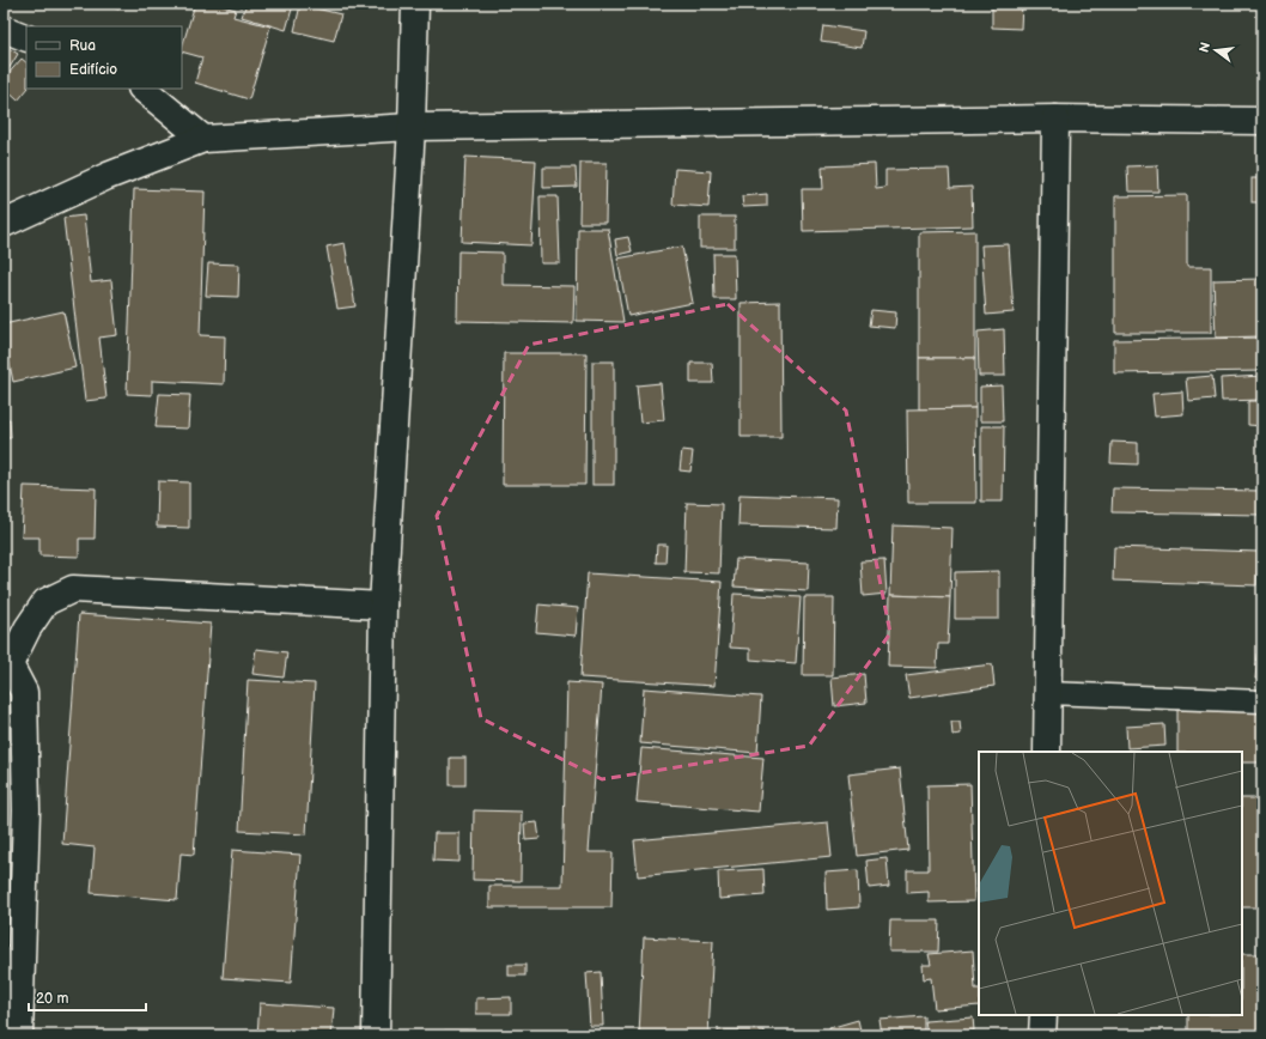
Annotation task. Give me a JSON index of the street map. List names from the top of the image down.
{
  "legend": ["Rua", "Edifício"],
  "scale_bar": "20 m",
  "north": "left"
}
